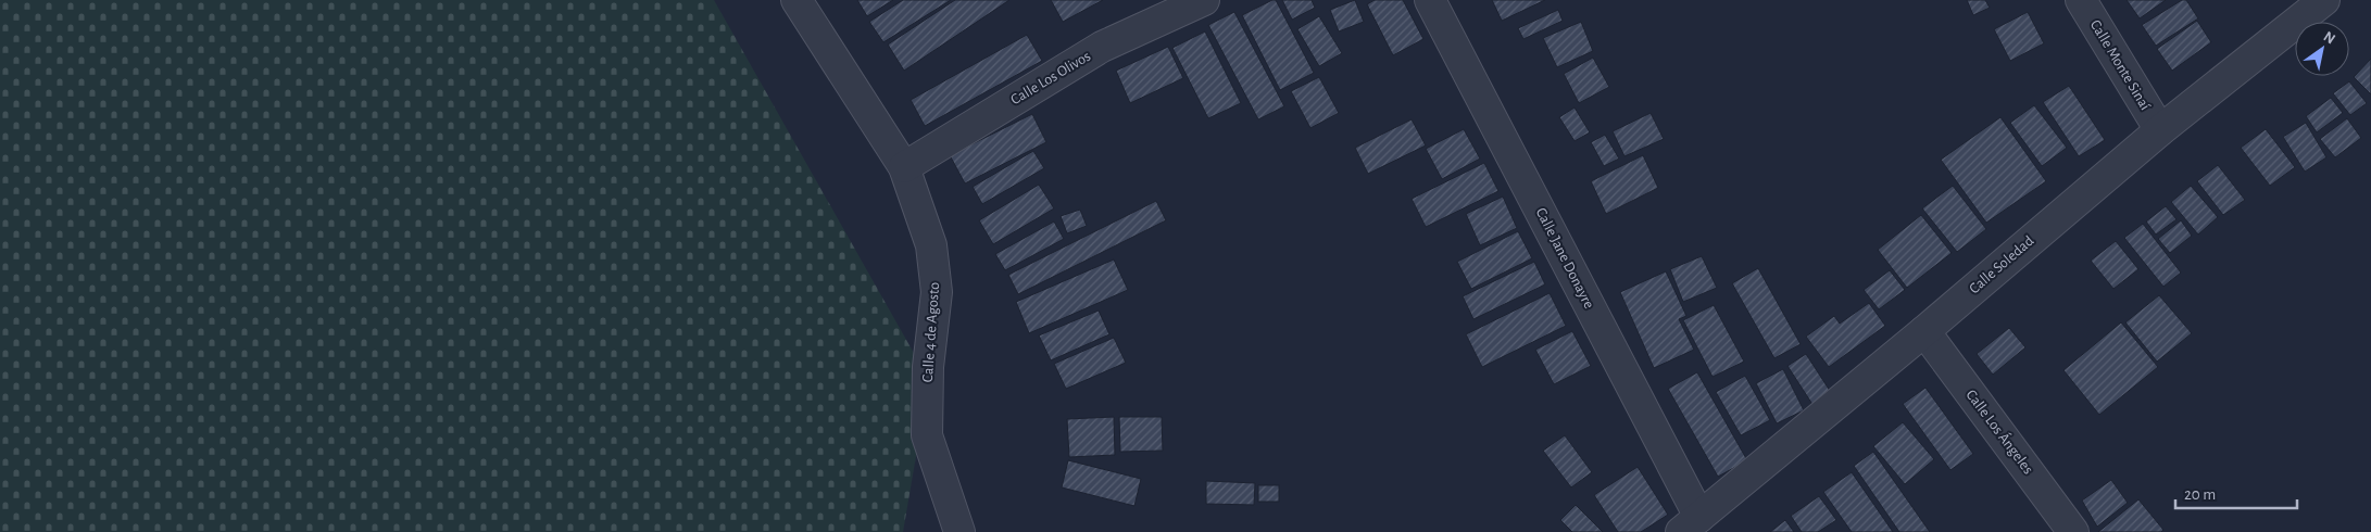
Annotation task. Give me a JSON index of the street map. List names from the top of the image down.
{
  "streets": {
    "street": [
      "Calle Monte Sinaí",
      "Calle Los Olivos",
      "Calle Jane Donayre",
      "Calle Soledad",
      "Calle 4 de Agosto",
      "Calle Los Ángeles"
    ]
  },
  "crossings": [
    ["Calle Monte Sinaí", "Calle Soledad"],
    ["Calle Los Olivos", "Calle 4 de Agosto"],
    ["Calle Jane Donayre", "Calle Soledad"],
    ["Calle Soledad", "Calle Los Ángeles"]
  ],
  "scale_bar": "20 m",
  "north": "top right"
}
